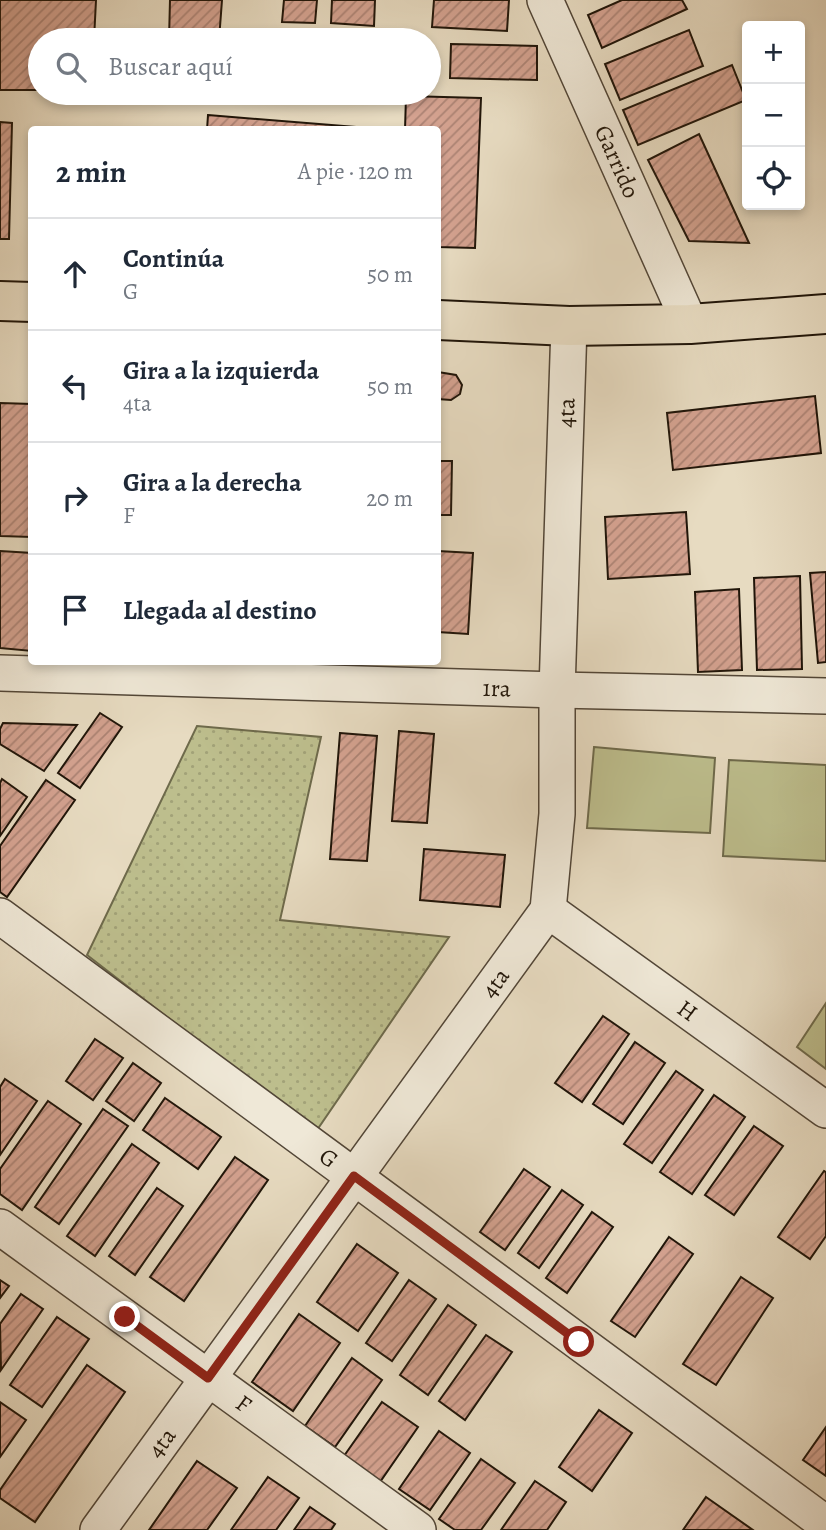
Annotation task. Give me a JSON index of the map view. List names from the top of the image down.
{
  "streets": {
    "street": [
      "Garrido",
      "4ta",
      "1ra",
      "H",
      "G",
      "F"
    ]
  },
  "crossings": [
    ["4ta", "1ra"],
    ["4ta", "H"],
    ["4ta", "G"],
    ["4ta", "F"]
  ],
  "page": {
    "map_buttons": ["+", "−"],
    "search": "Buscar aquí",
    "heading": ["2 min", "A pie · 120 m"],
    "list": [
      ["Continúa", "G", "50 m"],
      ["Gira a la izquierda", "4ta", "50 m"],
      ["Gira a la derecha", "F", "20 m"],
      "Llegada al destino"
    ]
  }
}
